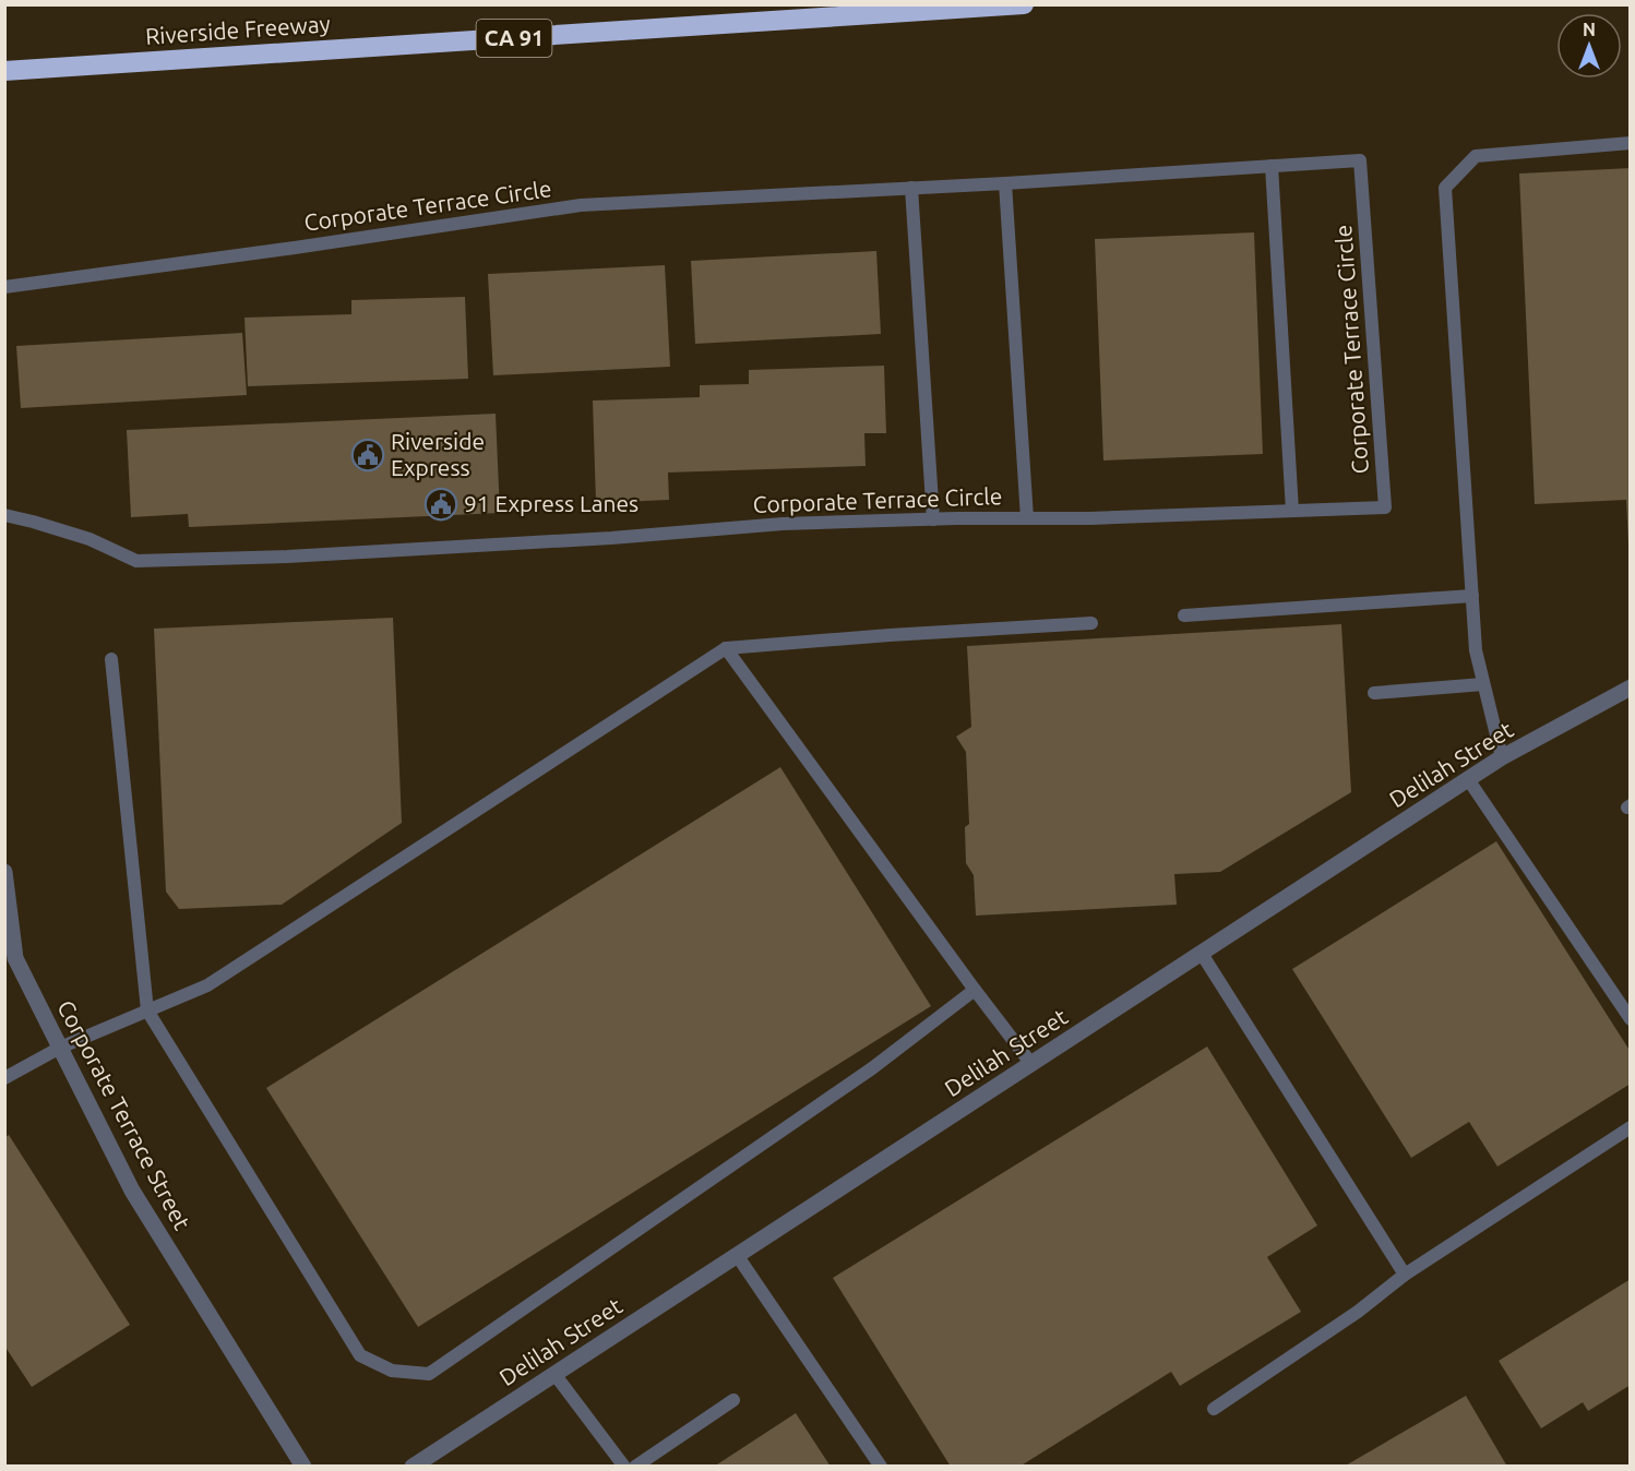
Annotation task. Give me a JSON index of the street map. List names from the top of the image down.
{
  "streets": {
    "highway": ["Riverside Freeway", "CA 91"],
    "street": ["Delilah Street", "Corporate Terrace Street"],
    "lane": ["Corporate Terrace Circle"]
  },
  "places": {
    "public building": ["Riverside Express", "91 Express Lanes"]
  },
  "north": "top"
}
